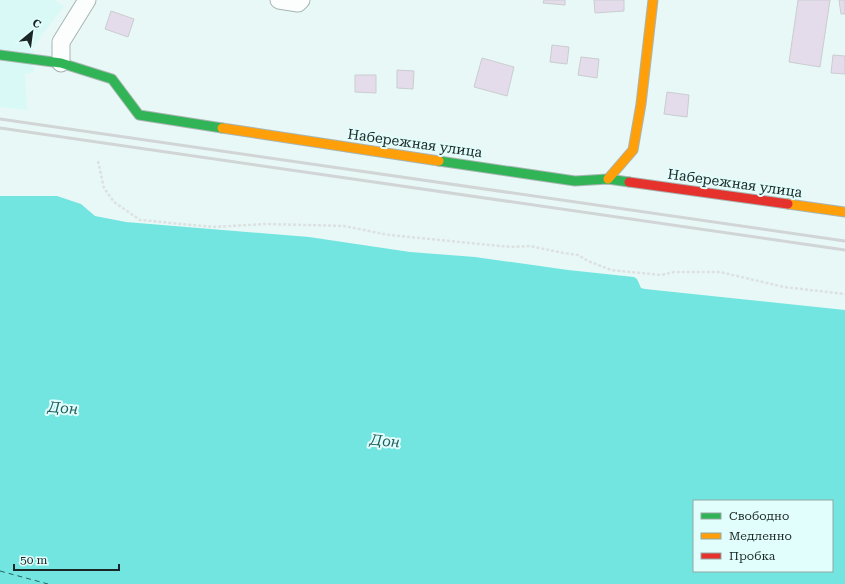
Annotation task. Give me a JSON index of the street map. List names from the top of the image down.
{
  "streets": {
    "street": ["Набережная улица"]
  },
  "water": ["Дон"],
  "legend": ["Свободно", "Медленно", "Пробка"],
  "scale_bar": "50 m",
  "north": "top right"
}
